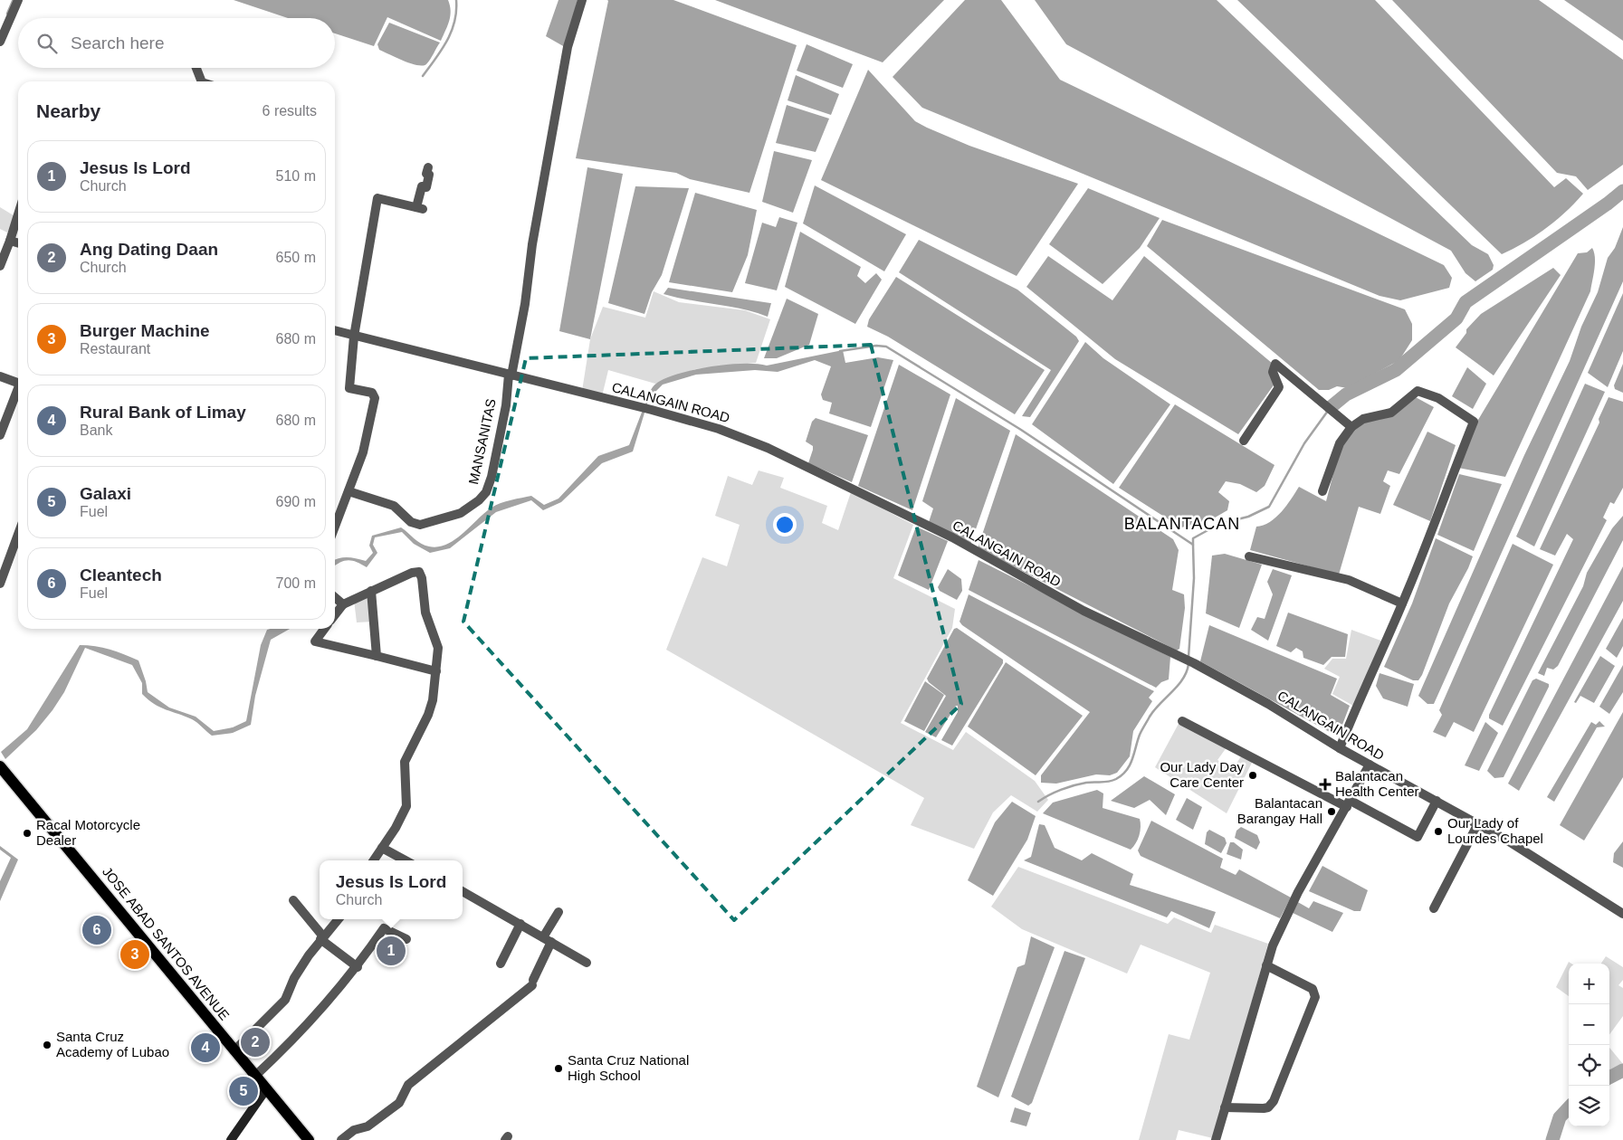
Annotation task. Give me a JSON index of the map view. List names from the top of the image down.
{
  "streets": {
    "main road": ["JOSE ABAD SANTOS AVENUE"],
    "street": ["CALANGAIN ROAD", "MANSANITAS"]
  },
  "crossings": [
    ["CALANGAIN ROAD", "MANSANITAS"]
  ],
  "districts": ["BALANTACAN"],
  "places": {
    "other": [
      "Our Lady Day Care Center",
      "Balantacan Barangay Hall",
      "Our Lady of Lourdes Chapel",
      "Racal Motorcycle Dealer",
      "Santa Cruz Academy of Lubao",
      "Santa Cruz National High School"
    ],
    "health": ["Balantacan Health Center"]
  },
  "page": {
    "search": "Search here",
    "heading": ["Nearby", "6 results"],
    "list": [
      {
        "mark": "1",
        "name": "Jesus Is Lord",
        "note": "Church",
        "value": "510 m"
      },
      {
        "mark": "2",
        "name": "Ang Dating Daan",
        "note": "Church",
        "value": "650 m"
      },
      {
        "mark": "3",
        "name": "Burger Machine",
        "note": "Restaurant",
        "value": "680 m"
      },
      {
        "mark": "4",
        "name": "Rural Bank of Limay",
        "note": "Bank",
        "value": "680 m"
      },
      {
        "mark": "5",
        "name": "Galaxi",
        "note": "Fuel",
        "value": "690 m"
      },
      {
        "mark": "6",
        "name": "Cleantech",
        "note": "Fuel",
        "value": "700 m"
      }
    ],
    "popup": ["Jesus Is Lord", "Church"],
    "pins": [
      "6",
      "1",
      "3",
      "2",
      "4",
      "5"
    ],
    "map_buttons": ["+", "−"]
  }
}
